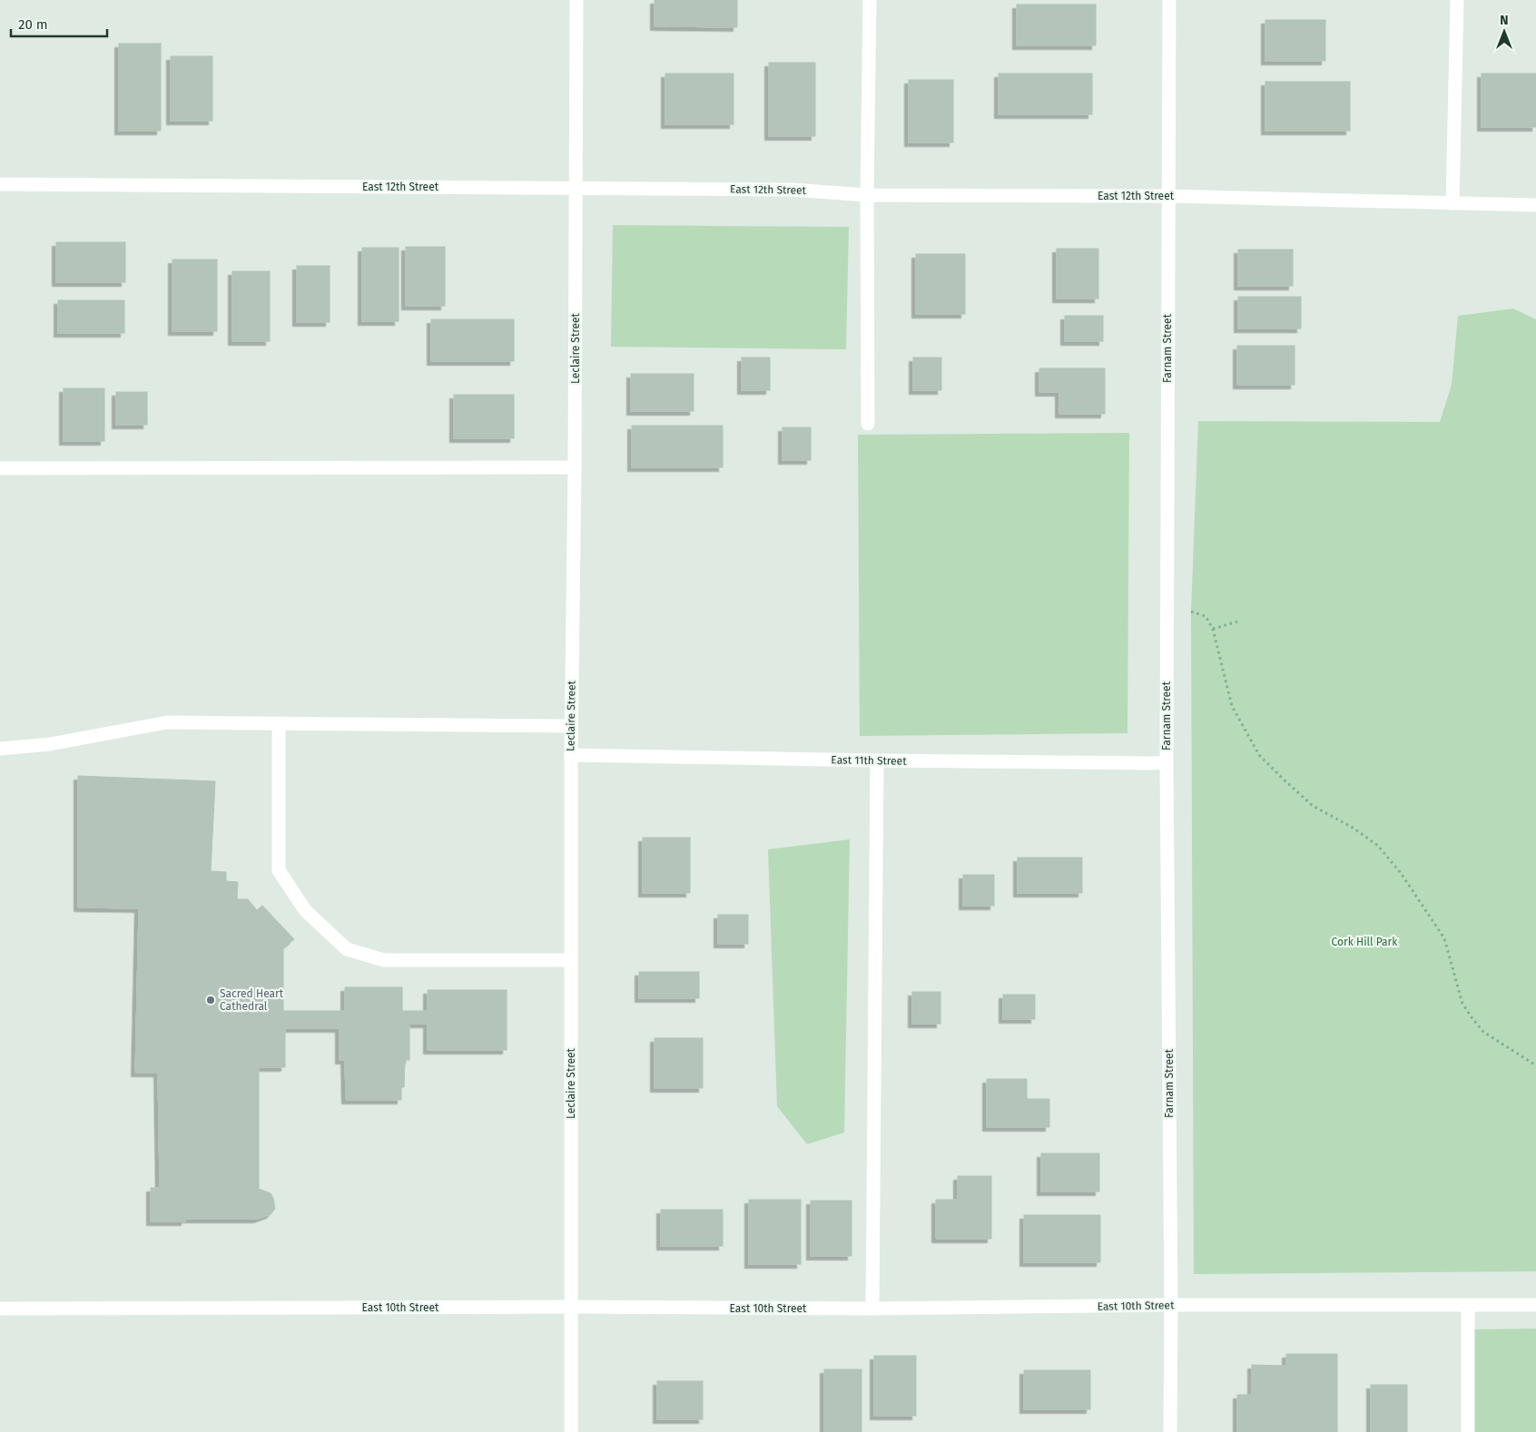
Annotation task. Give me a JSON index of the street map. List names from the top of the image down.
{
  "streets": {
    "street": [
      "East 12th Street",
      "Leclaire Street",
      "Farnam Street",
      "East 11th Street",
      "East 10th Street"
    ]
  },
  "crossings": [
    ["East 12th Street", "Leclaire Street"],
    ["East 12th Street", "Farnam Street"],
    ["Leclaire Street", "East 11th Street"],
    ["Leclaire Street", "East 10th Street"],
    ["Farnam Street", "East 11th Street"],
    ["Farnam Street", "East 10th Street"]
  ],
  "parks": ["Cork Hill Park"],
  "places": ["Sacred Heart Cathedral"],
  "scale_bar": "20 m",
  "north": "top"
}
